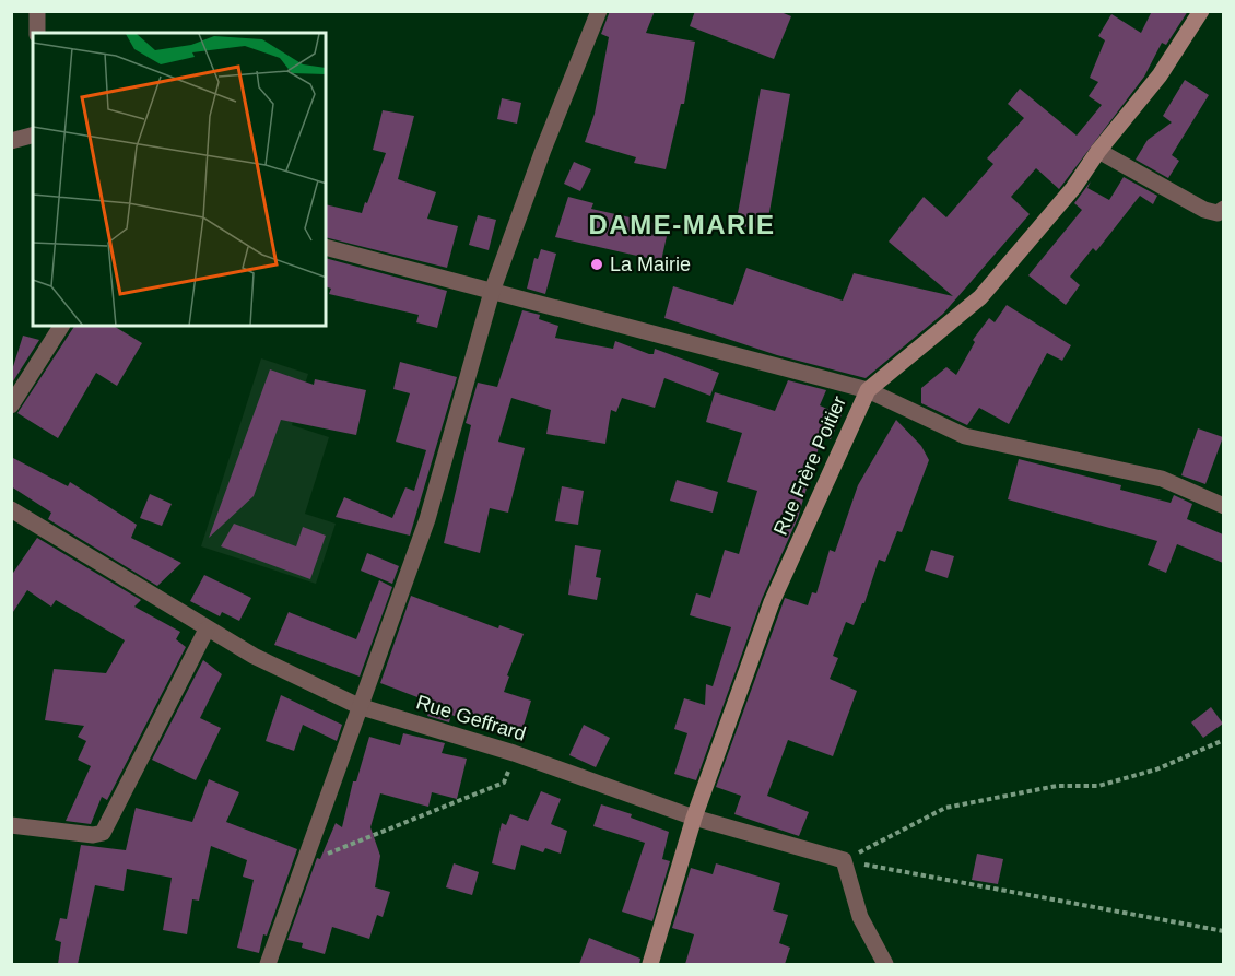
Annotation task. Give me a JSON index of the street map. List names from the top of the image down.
{
  "streets": {
    "main road": ["Rue Frère Poitier"],
    "street": ["Rue Geffrard"]
  },
  "crossings": [
    ["Rue Frère Poitier", "Rue Geffrard"]
  ],
  "districts": ["DAME-MARIE"],
  "places": ["La Mairie"]
}
